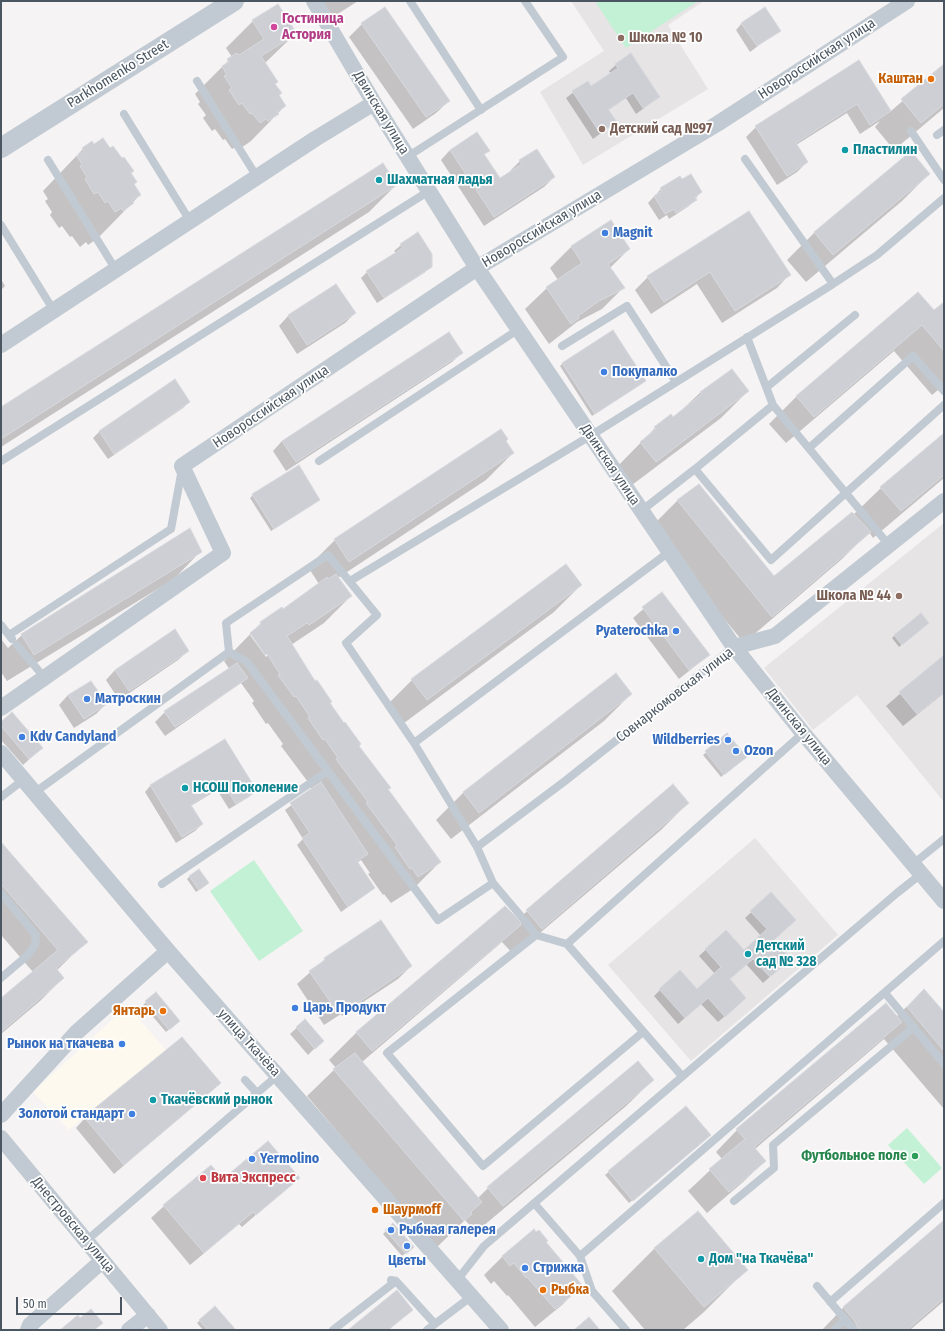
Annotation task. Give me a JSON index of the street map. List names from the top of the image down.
{
  "streets": {
    "street": [
      "Новороссийская улица",
      "Parkhomenko Street",
      "Двинская улица",
      "Совнаркомовская улица",
      "улица Ткачёва",
      "Днестровская улица"
    ]
  },
  "crossings": [
    ["Новороссийская улица", "Двинская улица"],
    ["Двинская улица", "Совнаркомовская улица"]
  ],
  "places": [
    "Гостиница Астория",
    "Школа № 10",
    "Каштан",
    "Детский сад №97",
    "Пластилин",
    "Шахматная ладья",
    "Magnit",
    "Покупалко",
    "Школа № 44",
    "Pyaterochka",
    "Матроскин",
    "Kdv Candyland",
    "Wildberries",
    "Ozon",
    "НСОШ Поколение",
    "Детский сад № 328",
    "Царь Продукт",
    "Янтарь",
    "Рынок на ткачева",
    "Ткачёвский рынок",
    "Золотой стандарт",
    "Футбольное поле",
    "Yermolino",
    "Вита Экспресс",
    "Шаурмоff",
    "Рыбная галерея",
    "Цветы",
    "Дом \"на Ткачёва\"",
    "Стрижка",
    "Рыбка"
  ],
  "scale_bar": "50 m"
}
